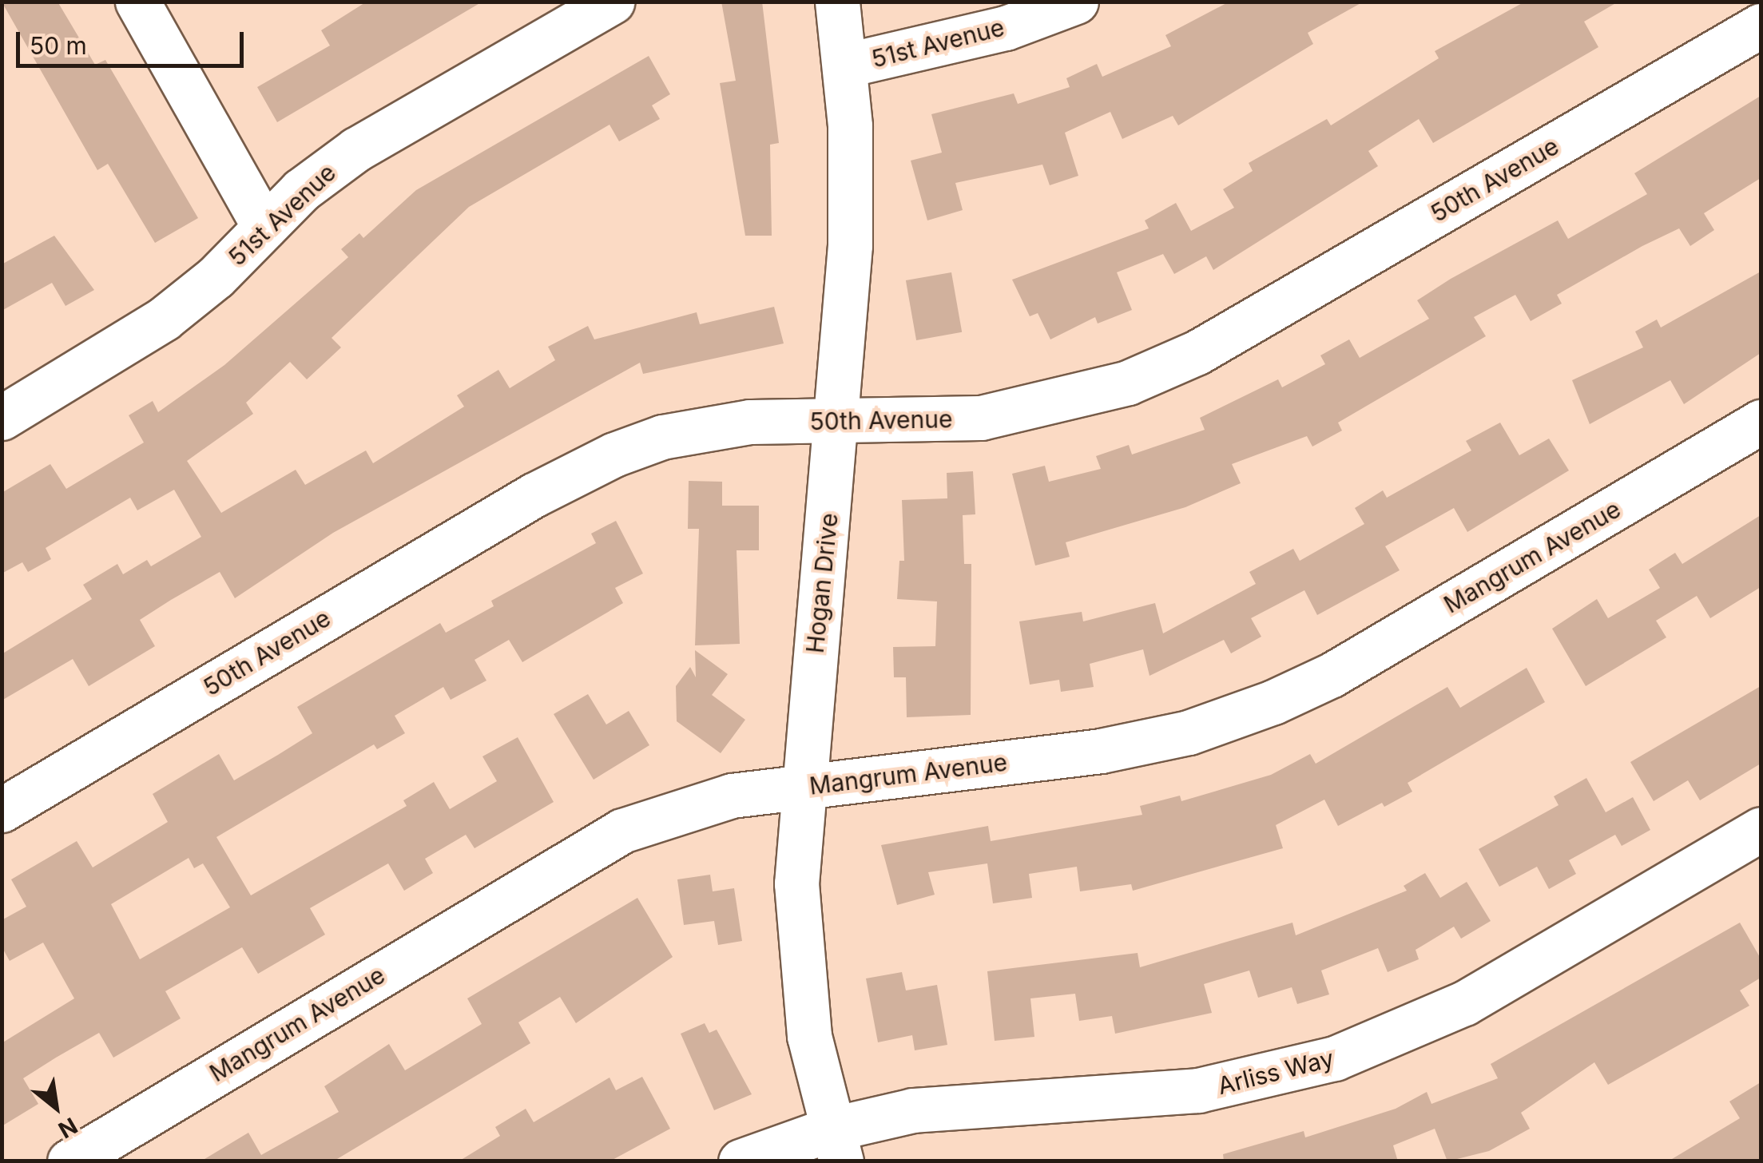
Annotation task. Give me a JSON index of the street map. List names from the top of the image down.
{
  "streets": {
    "street": [
      "51st Avenue",
      "50th Avenue",
      "Mangrum Avenue",
      "Hogan Drive",
      "Arliss Way"
    ]
  },
  "crossings": [
    ["51st Avenue", "Hogan Drive"],
    ["50th Avenue", "Hogan Drive"],
    ["Mangrum Avenue", "Hogan Drive"],
    ["Hogan Drive", "Arliss Way"]
  ],
  "scale_bar": "50 m",
  "north": "bottom right"
}
